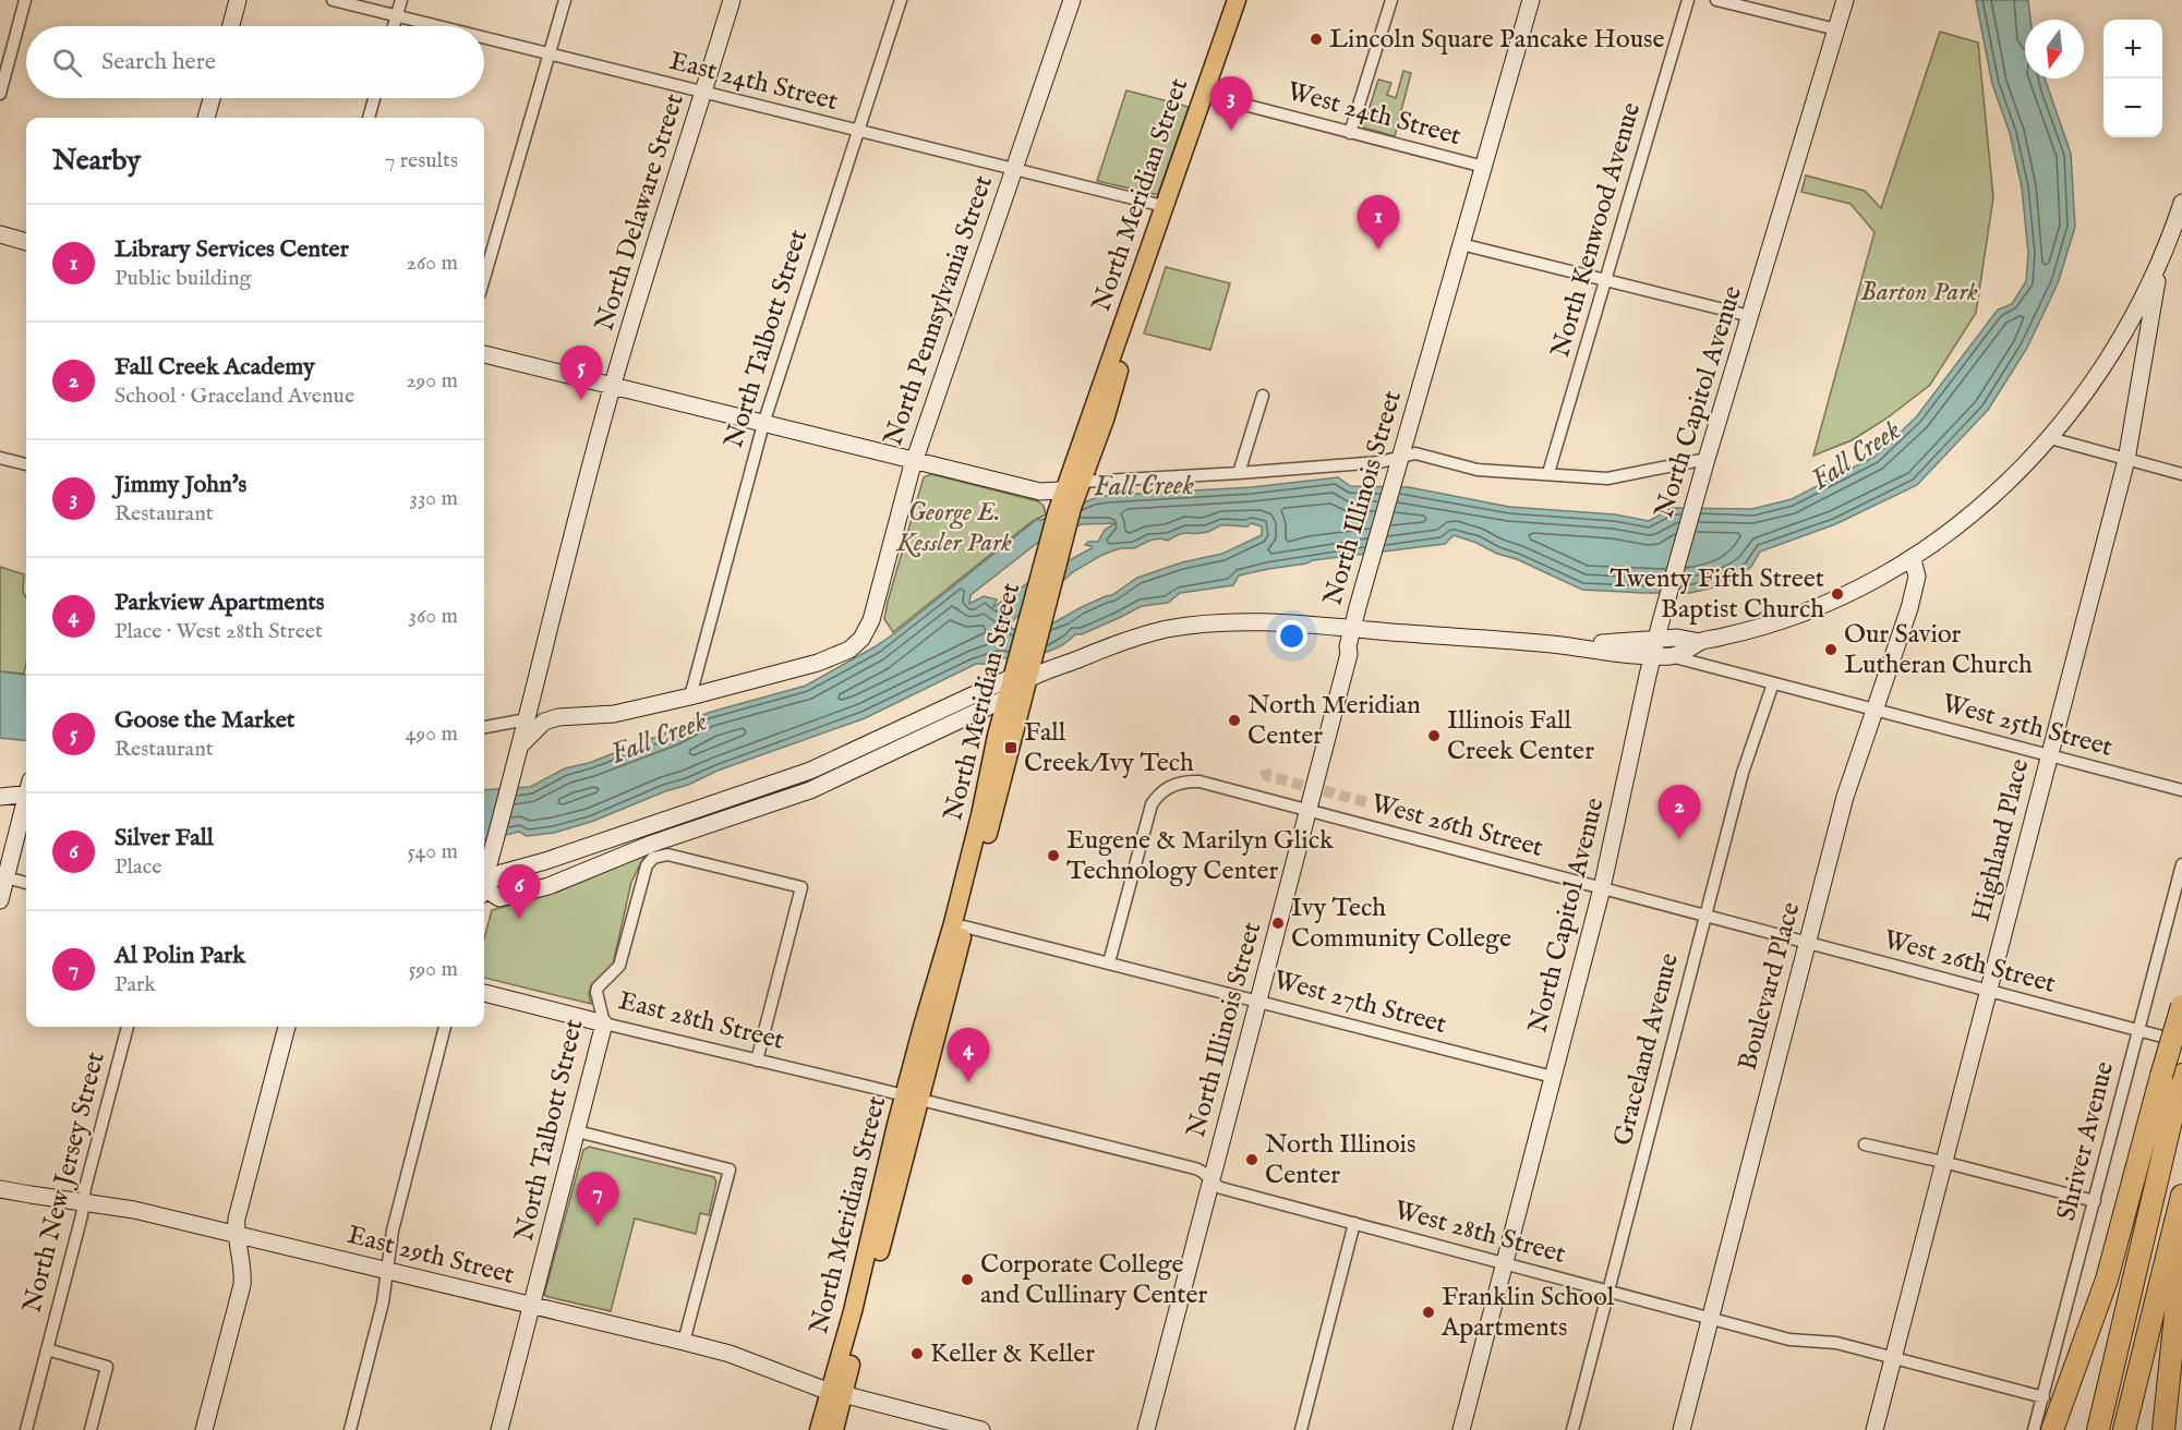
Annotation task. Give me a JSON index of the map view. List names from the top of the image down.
{
  "streets": {
    "main road": [
      "North Meridian Street",
      "North Delaware Street",
      "North Pennsylvania Street",
      "North Talbott Street",
      "North Capitol Avenue",
      "North Illinois Street",
      "Highland Place",
      "Boulevard Place",
      "East 28th Street",
      "East 29th Street"
    ],
    "street": [
      "East 24th Street",
      "West 24th Street",
      "North Kenwood Avenue",
      "West 25th Street",
      "West 26th Street",
      "West 27th Street",
      "Graceland Avenue",
      "Shriver Avenue",
      "North New Jersey Street",
      "West 28th Street"
    ]
  },
  "crossings": [
    ["East 24th Street", "North Meridian Street"],
    ["East 24th Street", "North Delaware Street"],
    ["East 24th Street", "North Pennsylvania Street"],
    ["East 24th Street", "North Talbott Street"],
    ["West 24th Street", "North Meridian Street"],
    ["West 24th Street", "North Illinois Street"],
    ["North Meridian Street", "West 27th Street"],
    ["North Meridian Street", "East 28th Street"],
    ["North Meridian Street", "West 28th Street"],
    ["North Meridian Street", "East 29th Street"],
    ["North Pennsylvania Street", "North Talbott Street"],
    ["North Talbott Street", "East 28th Street"],
    ["North Talbott Street", "East 29th Street"],
    ["North Capitol Avenue", "West 26th Street"],
    ["North Capitol Avenue", "West 27th Street"],
    ["North Capitol Avenue", "West 28th Street"],
    ["North Illinois Street", "West 26th Street"],
    ["North Illinois Street", "West 27th Street"],
    ["North Illinois Street", "West 28th Street"],
    ["West 25th Street", "Highland Place"],
    ["West 25th Street", "Boulevard Place"],
    ["West 25th Street", "Graceland Avenue"],
    ["West 26th Street", "Highland Place"],
    ["West 26th Street", "Boulevard Place"],
    ["West 26th Street", "West 27th Street"],
    ["West 26th Street", "Graceland Avenue"],
    ["West 26th Street", "Shriver Avenue"],
    ["Highland Place", "West 28th Street"],
    ["Boulevard Place", "West 28th Street"],
    ["East 28th Street", "West 28th Street"],
    ["Graceland Avenue", "West 28th Street"],
    ["Shriver Avenue", "West 28th Street"],
    ["North New Jersey Street", "East 29th Street"]
  ],
  "water": ["Fall Creek"],
  "parks": ["Barton Park", "George E. Kessler Park"],
  "places": {
    "other": [
      "Lincoln Square Pancake House",
      "Twenty Fifth Street Baptist Church",
      "Our Savior Lutheran Church",
      "North Meridian Center",
      "Illinois Fall Creek Center",
      "Eugene & Marilyn Glick Technology Center",
      "Ivy Tech Community College",
      "North Illinois Center",
      "Corporate College and Cullinary Center",
      "Franklin School Apartments",
      "Keller & Keller"
    ],
    "transit": ["Fall Creek/Ivy Tech"]
  },
  "north": "bottom",
  "page": {
    "map_buttons": ["+", "−"],
    "search": "Search here",
    "pins": [
      "3",
      "1",
      "5",
      "2",
      "6",
      "4",
      "7"
    ],
    "heading": ["Nearby", "7 results"],
    "list": [
      {
        "mark": "1",
        "name": "Library Services Center",
        "note": "Public building",
        "value": "260 m"
      },
      {
        "mark": "2",
        "name": "Fall Creek Academy",
        "note": "School · Graceland Avenue",
        "value": "290 m"
      },
      {
        "mark": "3",
        "name": "Jimmy John's",
        "note": "Restaurant",
        "value": "330 m"
      },
      {
        "mark": "4",
        "name": "Parkview Apartments",
        "note": "Place · West 28th Street",
        "value": "360 m"
      },
      {
        "mark": "5",
        "name": "Goose the Market",
        "note": "Restaurant",
        "value": "490 m"
      },
      {
        "mark": "6",
        "name": "Silver Fall",
        "note": "Place",
        "value": "540 m"
      },
      {
        "mark": "7",
        "name": "Al Polin Park",
        "note": "Park",
        "value": "590 m"
      }
    ]
  }
}
